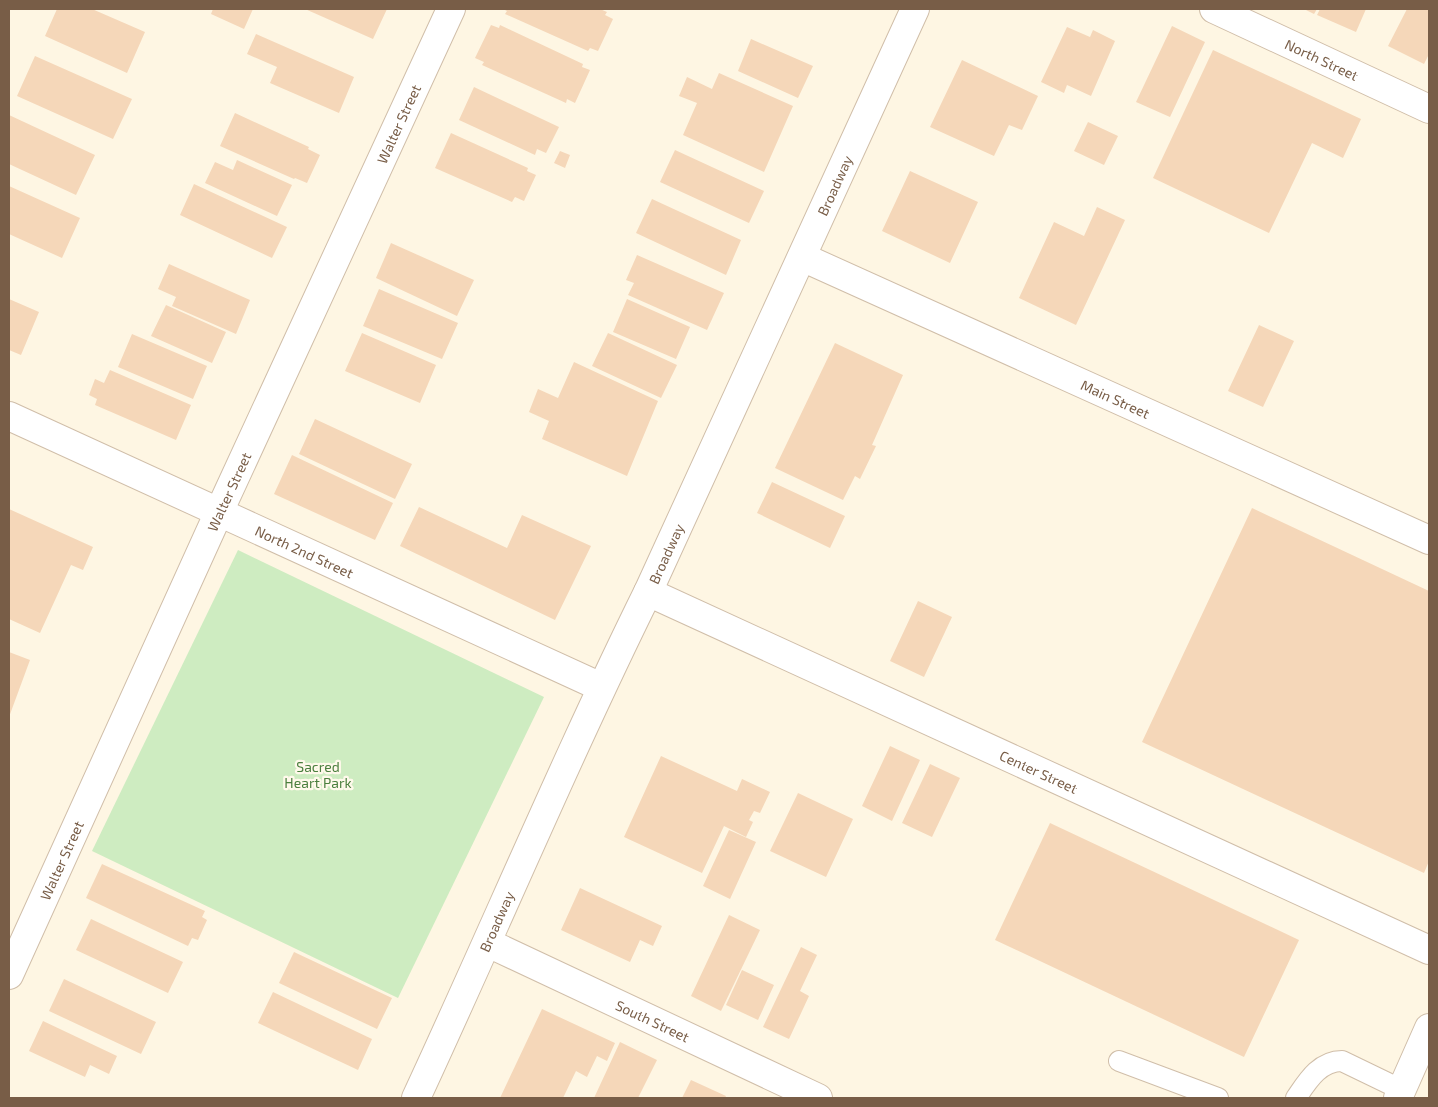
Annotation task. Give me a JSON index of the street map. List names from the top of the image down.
{
  "streets": {
    "street": [
      "North Street",
      "Walter Street",
      "Broadway",
      "Main Street",
      "North 2nd Street",
      "Center Street",
      "South Street"
    ]
  },
  "crossings": [
    ["Walter Street", "North 2nd Street"],
    ["Broadway", "Main Street"],
    ["Broadway", "North 2nd Street"],
    ["Broadway", "Center Street"],
    ["Broadway", "South Street"]
  ],
  "parks": ["Sacred Heart Park"]
}
